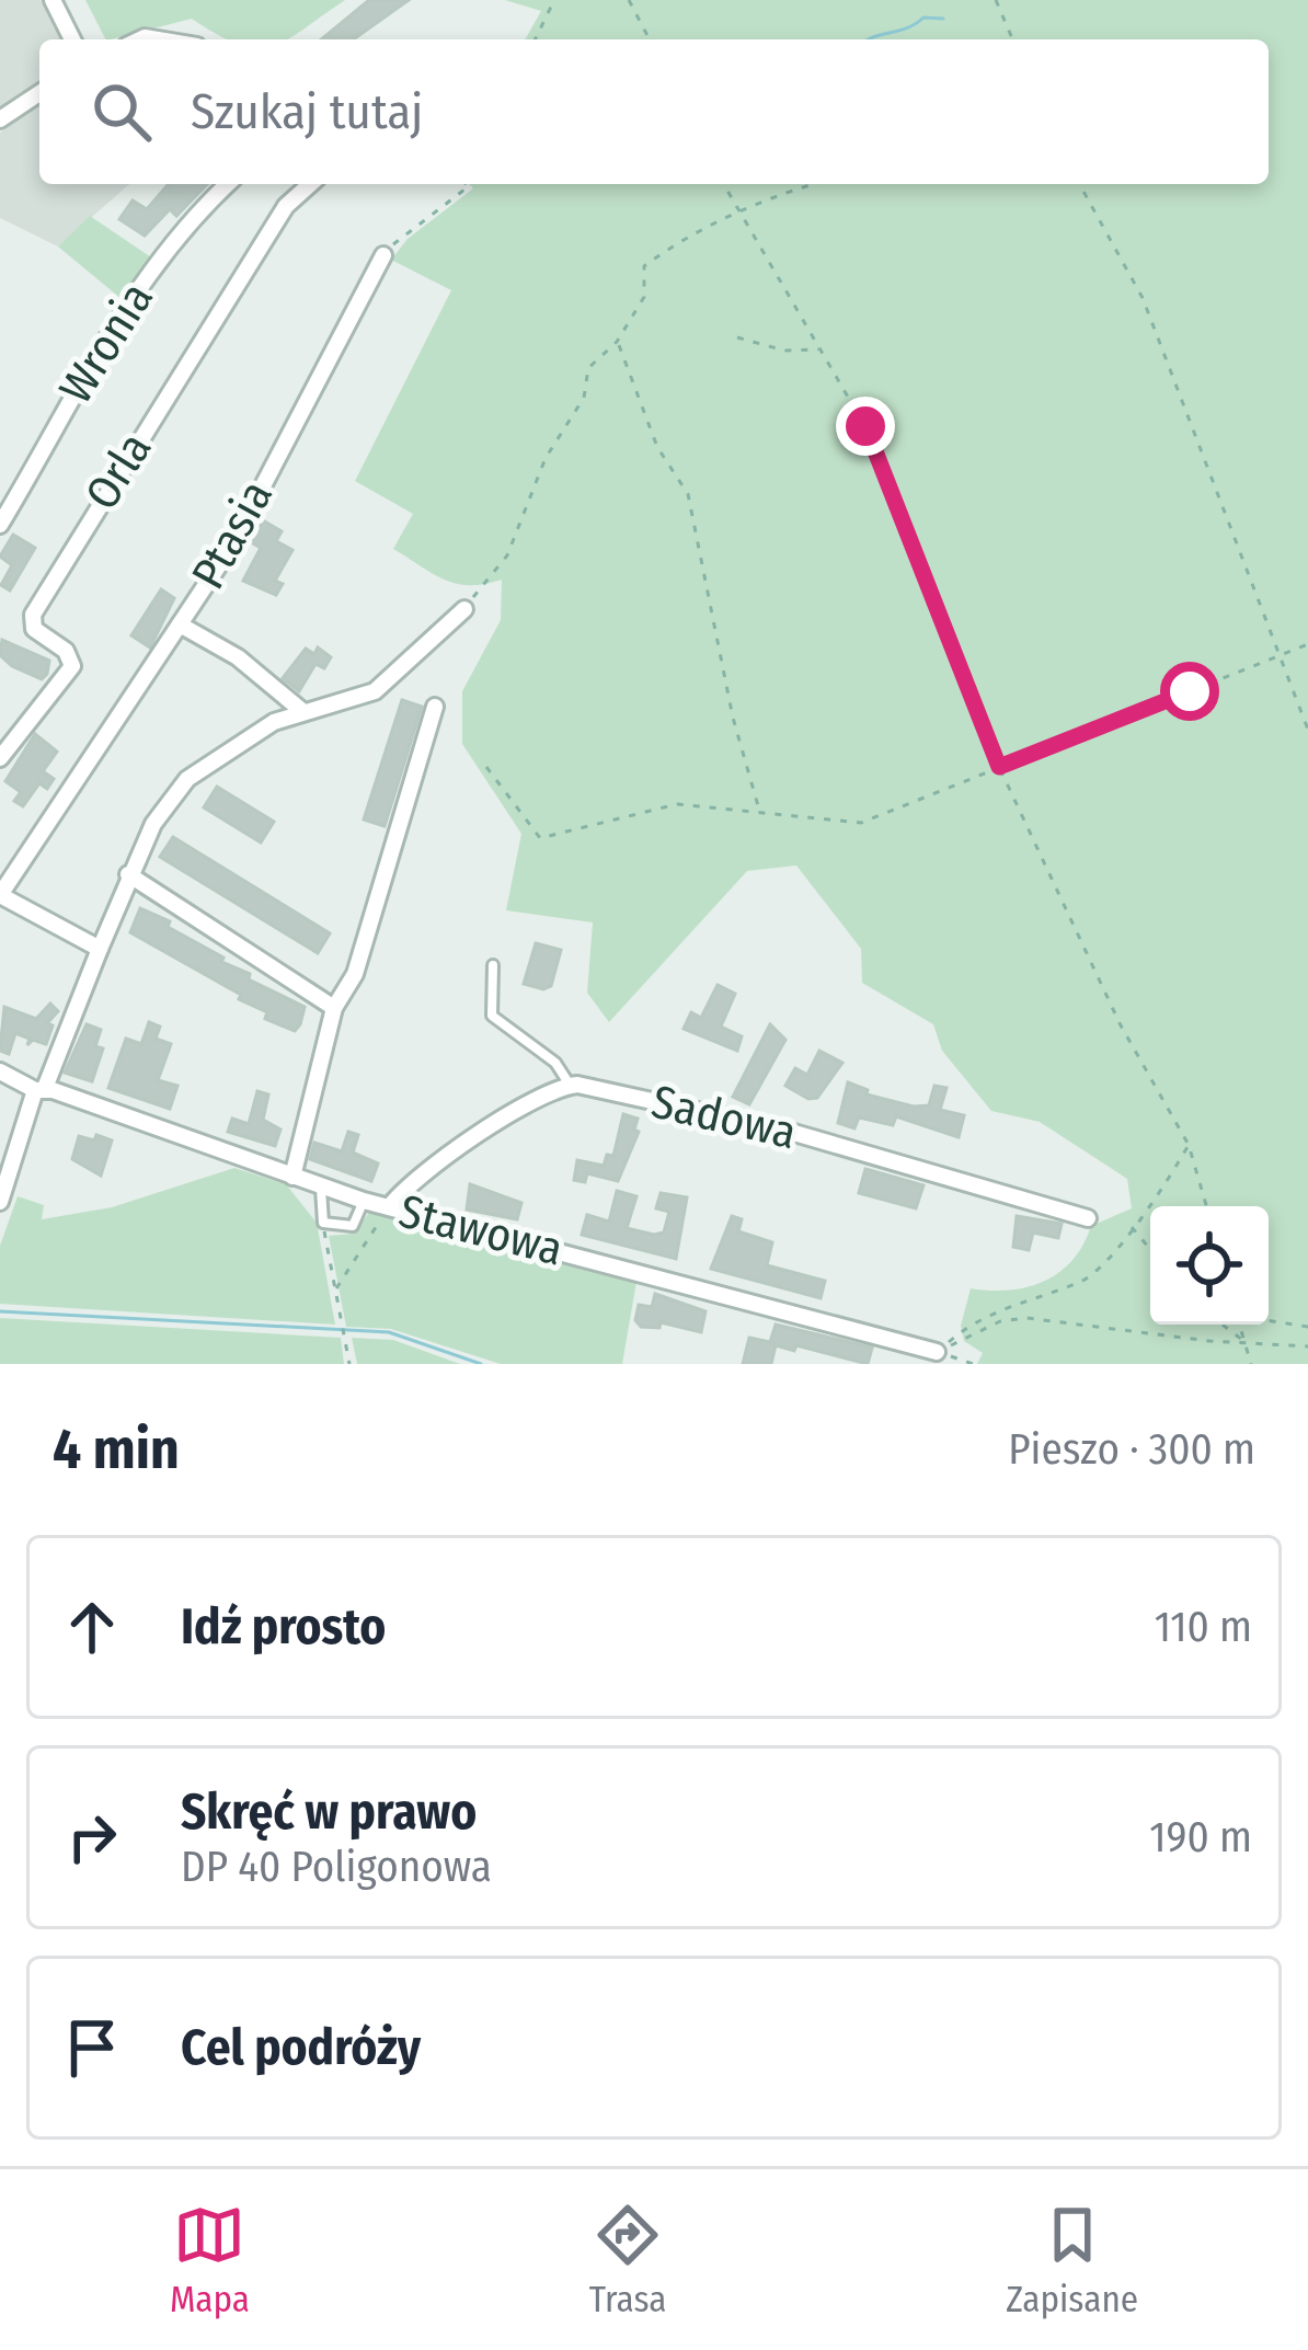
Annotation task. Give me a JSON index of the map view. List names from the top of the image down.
{
  "streets": {
    "street": [
      "Wronia",
      "Orla",
      "Ptasia",
      "Sadowa",
      "Stawowa"
    ]
  },
  "page": {
    "search": "Szukaj tutaj",
    "heading": ["4 min", "Pieszo · 300 m"],
    "list": [
      ["Idź prosto", "110 m"],
      ["Skręć w prawo", "DP 40 Poligonowa", "190 m"],
      "Cel podróży"
    ],
    "nav": ["Mapa", "Trasa", "Zapisane"]
  }
}
